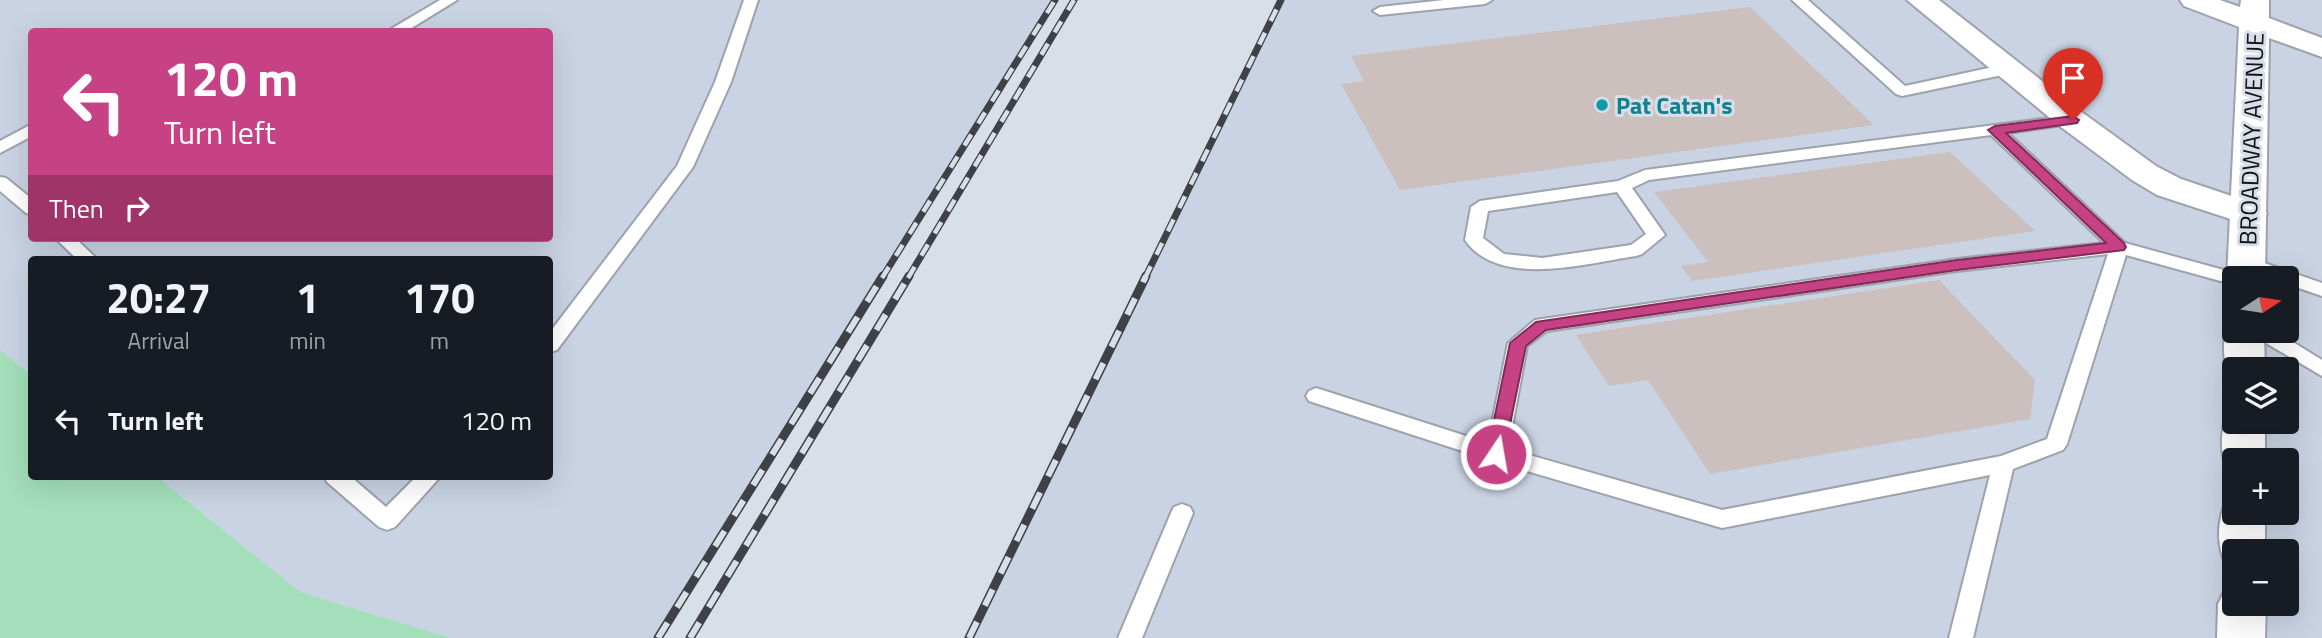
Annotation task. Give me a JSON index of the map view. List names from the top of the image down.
{
  "streets": {
    "main road": ["BROADWAY AVENUE"]
  },
  "places": ["Pat Catan's"],
  "north": "right",
  "page": {
    "turn": ["120 m", "Turn left"],
    "then": "Then",
    "eta": [
      "20:27",
      "Arrival",
      "1",
      "min",
      "170",
      "m"
    ],
    "map_buttons": ["+", "−"],
    "list": [
      {
        "name": "Turn left",
        "value": "120 m"
      }
    ]
  }
}
